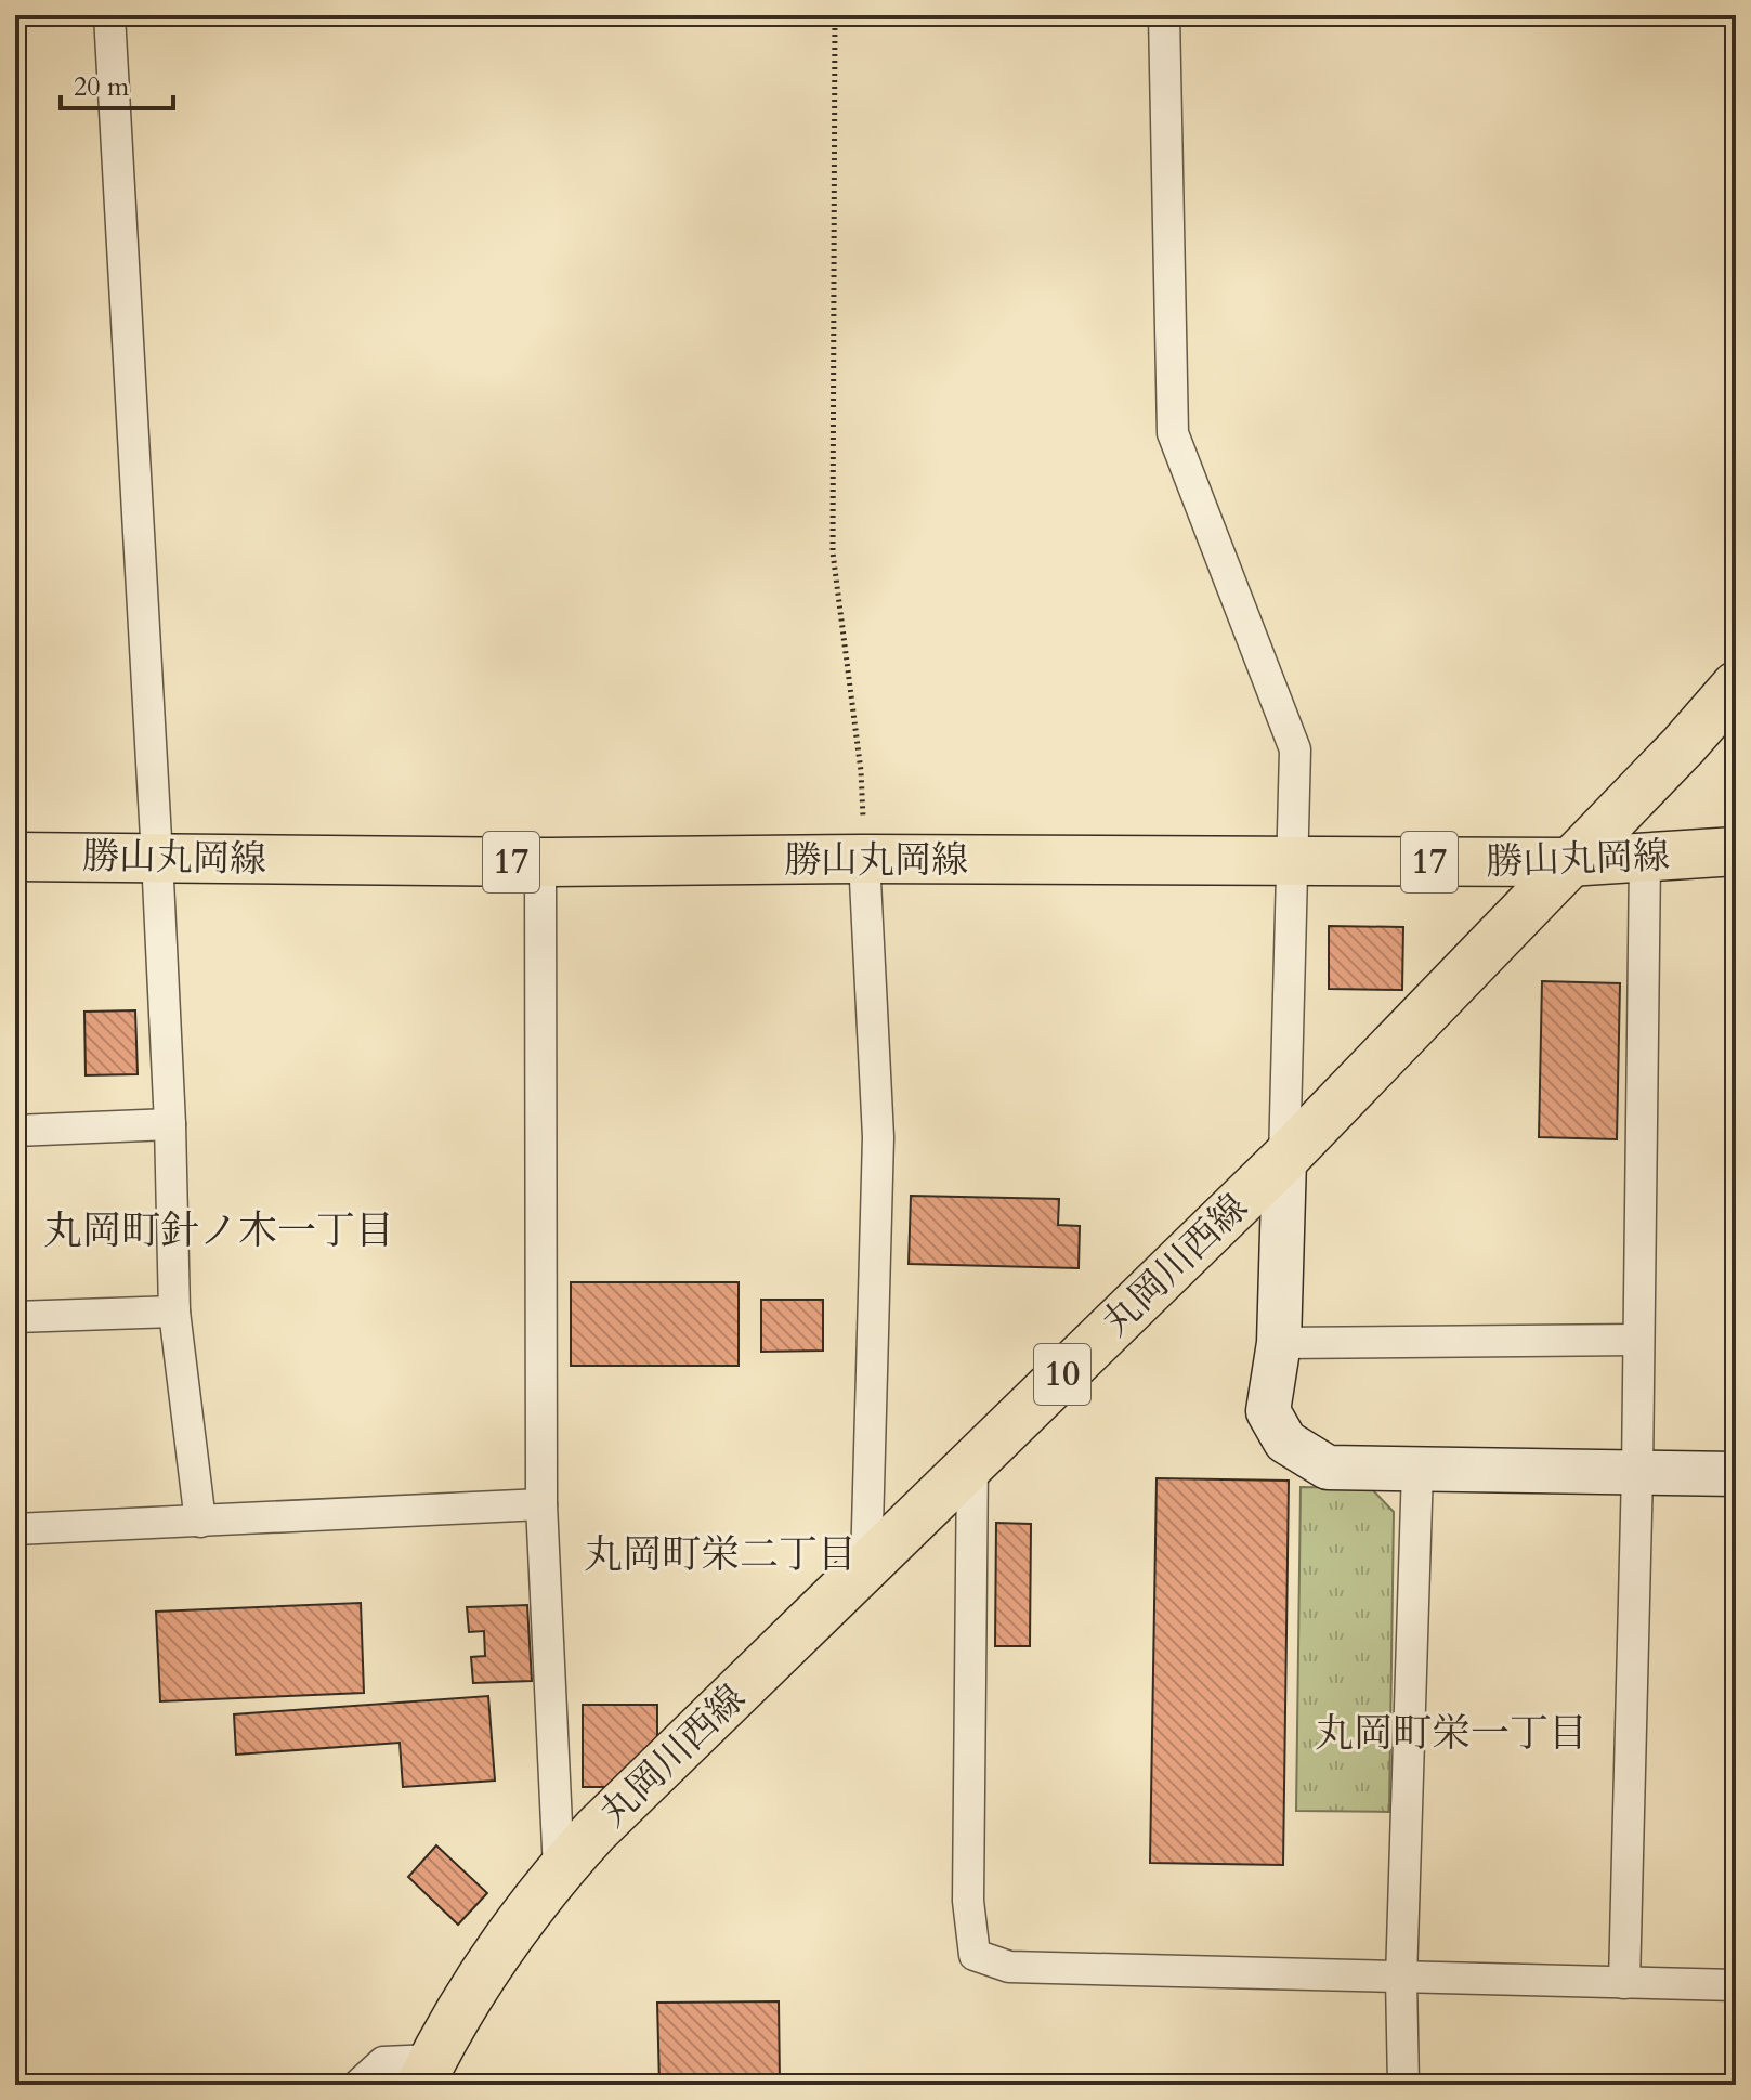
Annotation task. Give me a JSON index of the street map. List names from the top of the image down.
{
  "streets": {
    "main road": [
      "勝山丸岡線",
      "17",
      "丸岡川西線",
      "10"
    ]
  },
  "crossings": [
    ["勝山丸岡線", "丸岡川西線"]
  ],
  "districts": ["丸岡町針ノ木一丁目", "丸岡町栄二丁目", "丸岡町栄一丁目"],
  "scale_bar": "20 m"
}
